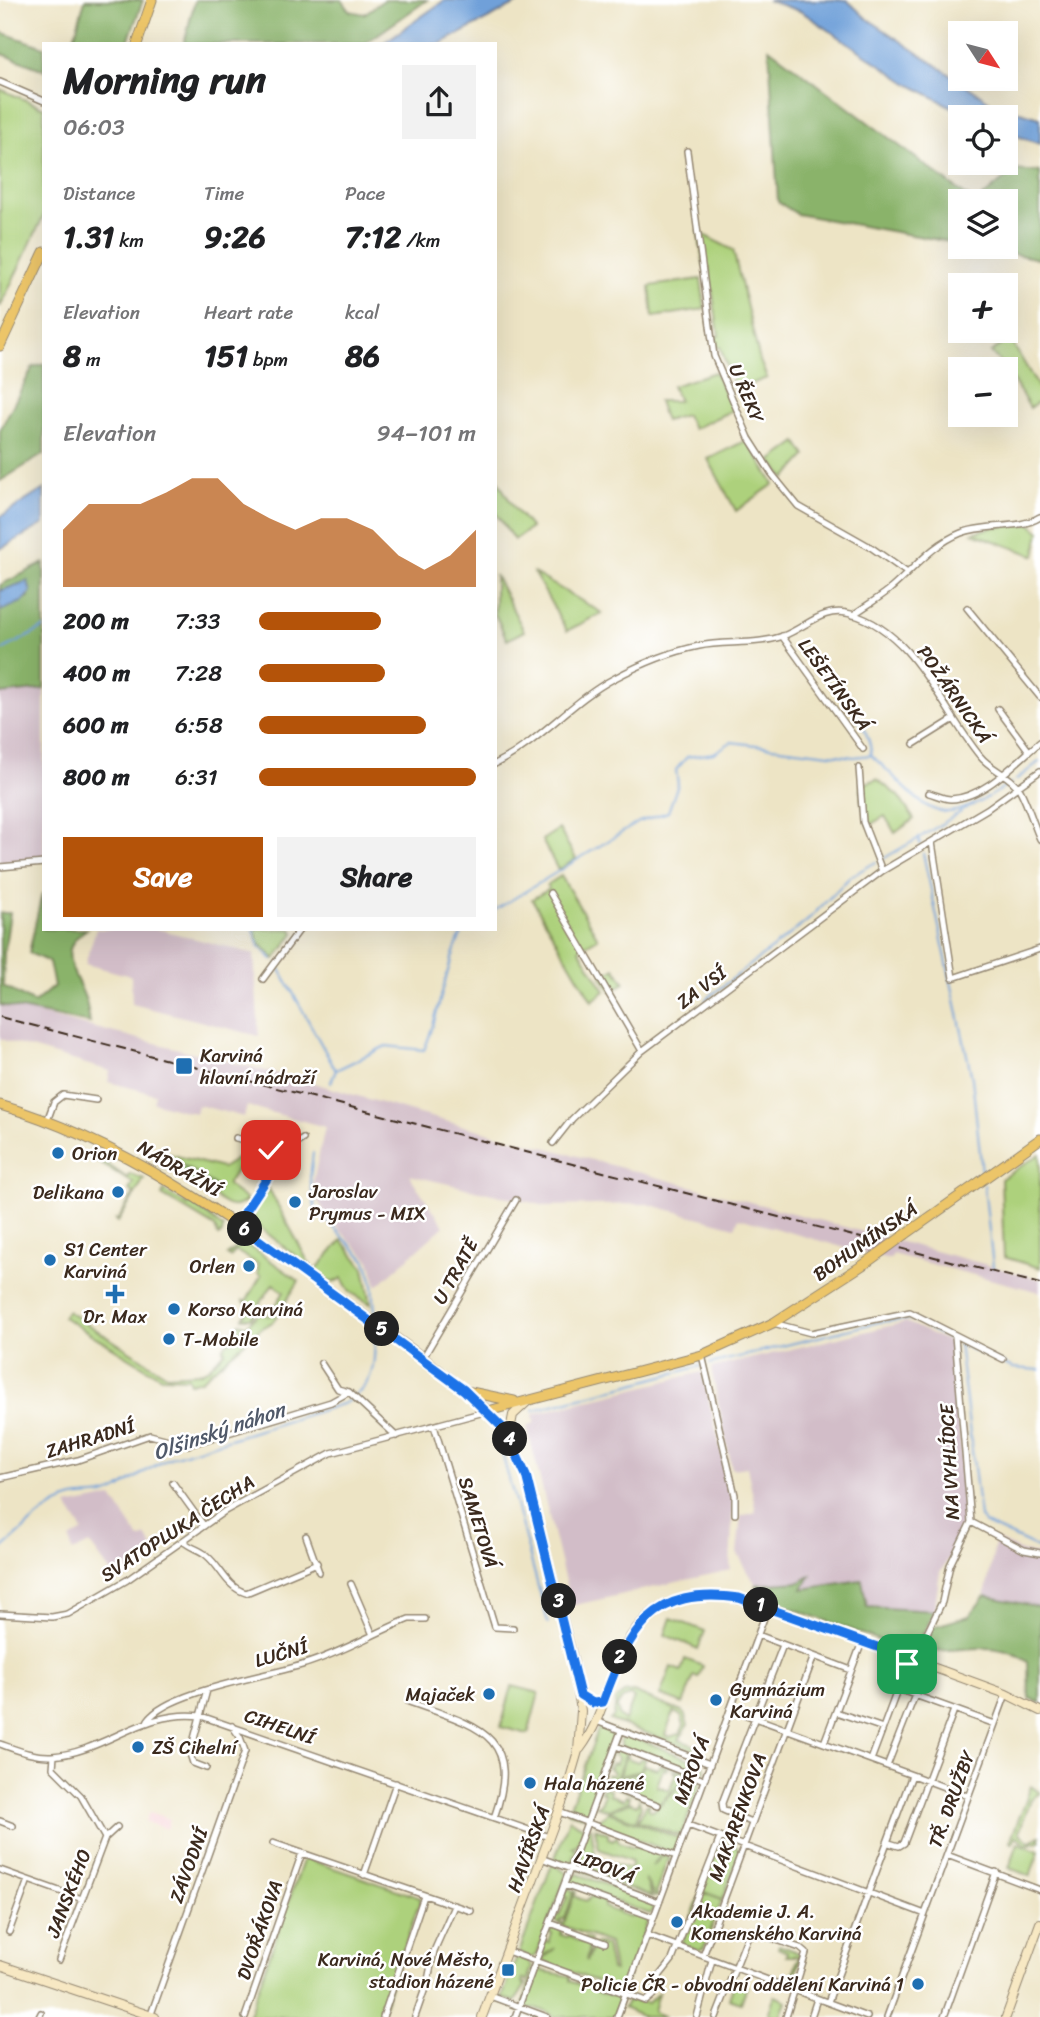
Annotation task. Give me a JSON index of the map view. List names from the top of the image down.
{
  "streets": {
    "main road": ["NÁDRAŽNÍ", "BOHUMÍNSKÁ"],
    "street": [
      "U ŘEKY",
      "LEŠETÍNSKÁ",
      "POŽÁRNICKÁ",
      "ZA VSÍ",
      "U TRATĚ",
      "ZAHRADNÍ",
      "NA VYHLÍDCE",
      "SAMETOVÁ",
      "SVATOPLUKA ČECHA",
      "LUČNÍ",
      "CIHELNÍ",
      "MÍROVÁ",
      "TŘ. DRUŽBY",
      "MAKARENKOVA",
      "HAVÍŘSKÁ",
      "ZÁVODNÍ",
      "LIPOVÁ",
      "JANSKÉHO",
      "DVOŘÁKOVA"
    ]
  },
  "crossings": [
    ["LEŠETÍNSKÁ", "POŽÁRNICKÁ"],
    ["POŽÁRNICKÁ", "ZA VSÍ"],
    ["NÁDRAŽNÍ", "BOHUMÍNSKÁ"],
    ["NÁDRAŽNÍ", "U TRATĚ"],
    ["NÁDRAŽNÍ", "SVATOPLUKA ČECHA"],
    ["NÁDRAŽNÍ", "HAVÍŘSKÁ"],
    ["BOHUMÍNSKÁ", "SVATOPLUKA ČECHA"],
    ["BOHUMÍNSKÁ", "HAVÍŘSKÁ"],
    ["SAMETOVÁ", "SVATOPLUKA ČECHA"],
    ["SVATOPLUKA ČECHA", "HAVÍŘSKÁ"],
    ["LUČNÍ", "CIHELNÍ"],
    ["CIHELNÍ", "HAVÍŘSKÁ"],
    ["CIHELNÍ", "ZÁVODNÍ"],
    ["MÍROVÁ", "MAKARENKOVA"],
    ["MÍROVÁ", "LIPOVÁ"],
    ["HAVÍŘSKÁ", "LIPOVÁ"]
  ],
  "water": ["Olšinský náhon"],
  "places": {
    "transit": ["Karviná hlavní nádraží", "Karviná, Nové Město, stadion házené"],
    "other": [
      "Orion",
      "Delikana",
      "Jaroslav Prymus - MIX",
      "S1 Center Karviná",
      "Orlen",
      "Korso Karviná",
      "T-Mobile",
      "Majaček",
      "Gymnázium Karviná",
      "ZŠ Cihelní",
      "Hala házené",
      "Akademie J. A. Komenského Karviná",
      "Policie ČR - obvodní oddělení Karviná 1"
    ],
    "health": ["Dr. Max"]
  },
  "north": "bottom right",
  "page": {
    "map_buttons": ["+", "−"],
    "heading": ["Morning run", "06:03"],
    "stats": [
      ["Distance", "1.31 km"],
      ["Time", "9:26"],
      ["Pace", "7:12 /km"],
      ["Elevation", "8 m"],
      ["Heart rate", "151 bpm"],
      ["kcal", "86"]
    ],
    "chart": ["Elevation", "94–101 m"],
    "list": [
      {
        "name": "200 m",
        "note": "7:33"
      },
      {
        "name": "400 m",
        "note": "7:28"
      },
      {
        "name": "600 m",
        "note": "6:58"
      },
      {
        "name": "800 m",
        "note": "6:31"
      }
    ],
    "buttons": ["Save", "Share"],
    "pins": [
      "6",
      "5",
      "4",
      "3",
      "1",
      "2"
    ]
  }
}
